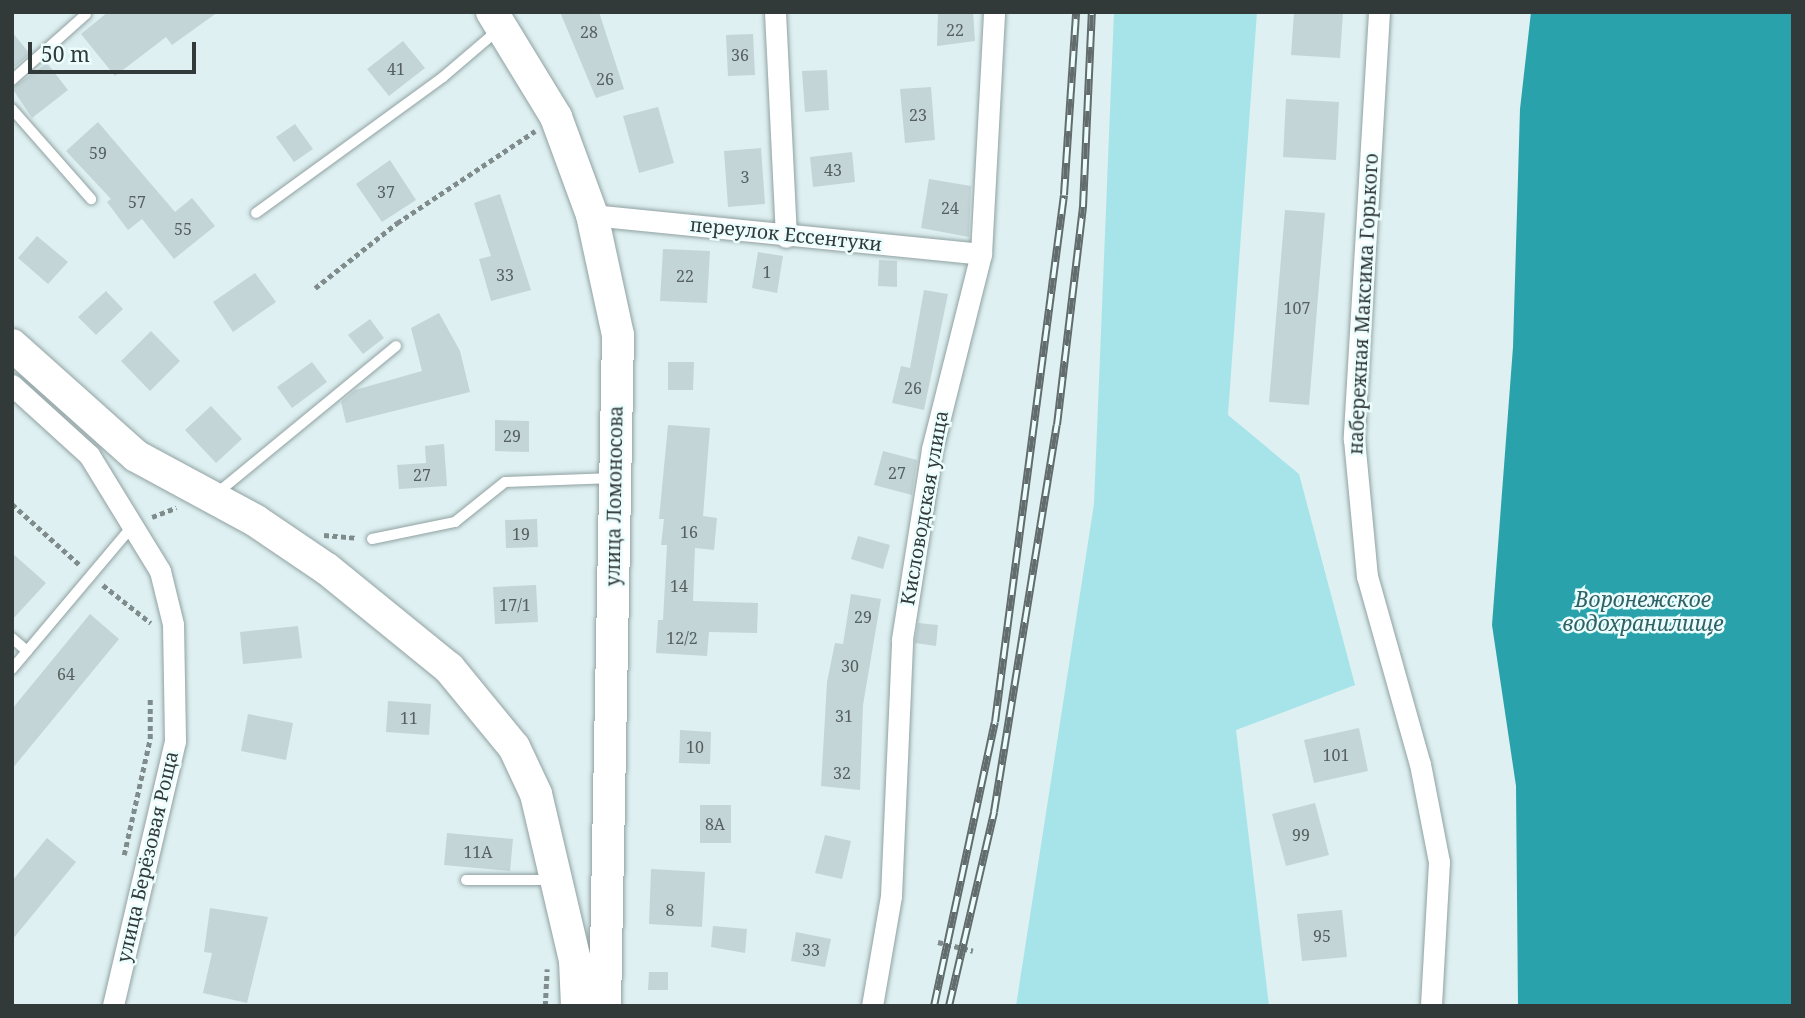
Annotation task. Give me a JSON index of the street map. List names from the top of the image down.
{
  "streets": {
    "main road": ["улица Ломоносова"],
    "street": [
      "переулок Ессентуки",
      "набережная Максима Горького",
      "Кисловодская улица",
      "улица Берёзовая Роща"
    ]
  },
  "crossings": [
    ["переулок Ессентуки", "улица Ломоносова"],
    ["переулок Ессентуки", "Кисловодская улица"]
  ],
  "water": ["Воронежское водохранилище"],
  "house_numbers": [
    "22",
    "28",
    "36",
    "41",
    "26",
    "23",
    "59",
    "43",
    "3",
    "37",
    "57",
    "24",
    "55",
    "1",
    "33",
    "22",
    "107",
    "26",
    "29",
    "27",
    "27",
    "16",
    "19",
    "14",
    "17/1",
    "29",
    "12/2",
    "30",
    "64",
    "31",
    "11",
    "10",
    "101",
    "32",
    "8А",
    "99",
    "11А",
    "8",
    "95",
    "33"
  ],
  "scale_bar": "50 m"
}
